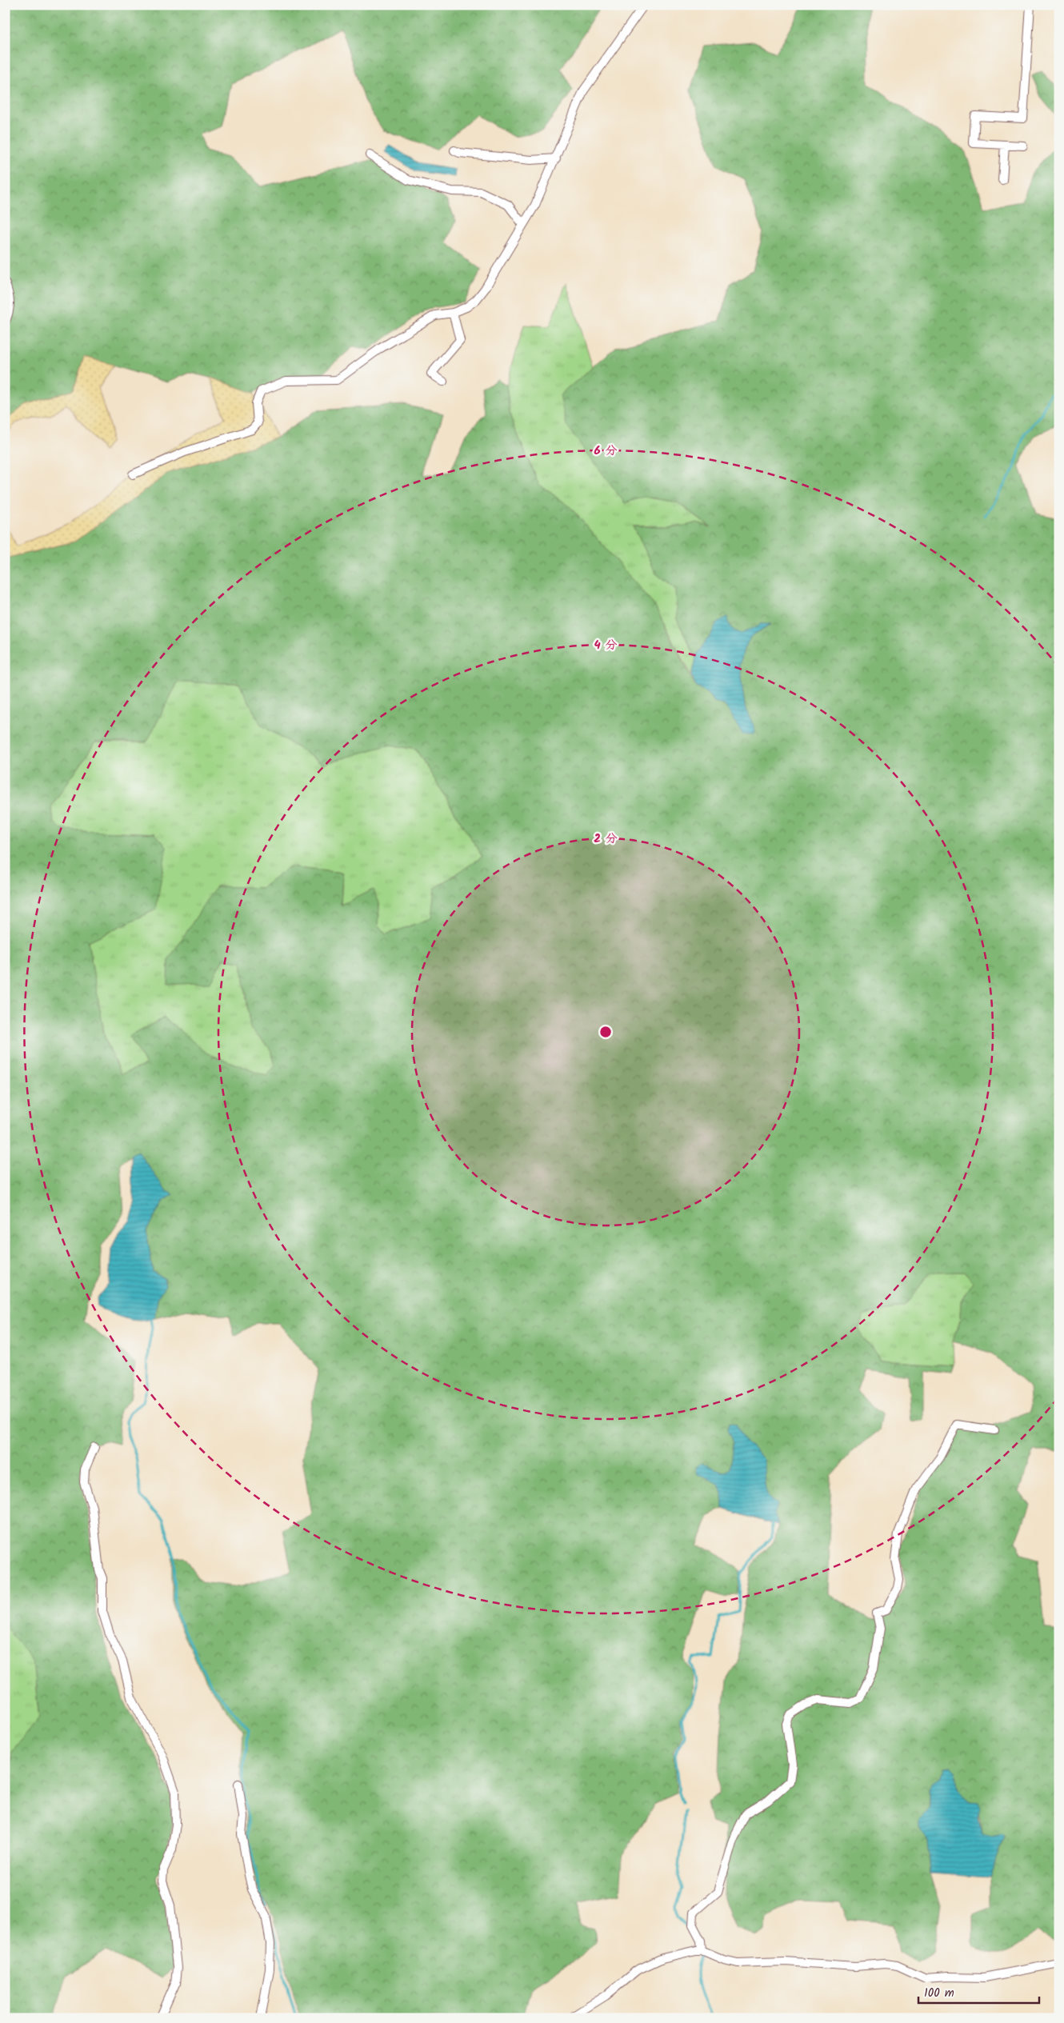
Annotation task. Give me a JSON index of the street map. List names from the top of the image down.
{
  "scale_bar": "100 m",
  "rings": ["6 分", "4 分", "2 分"]
}
